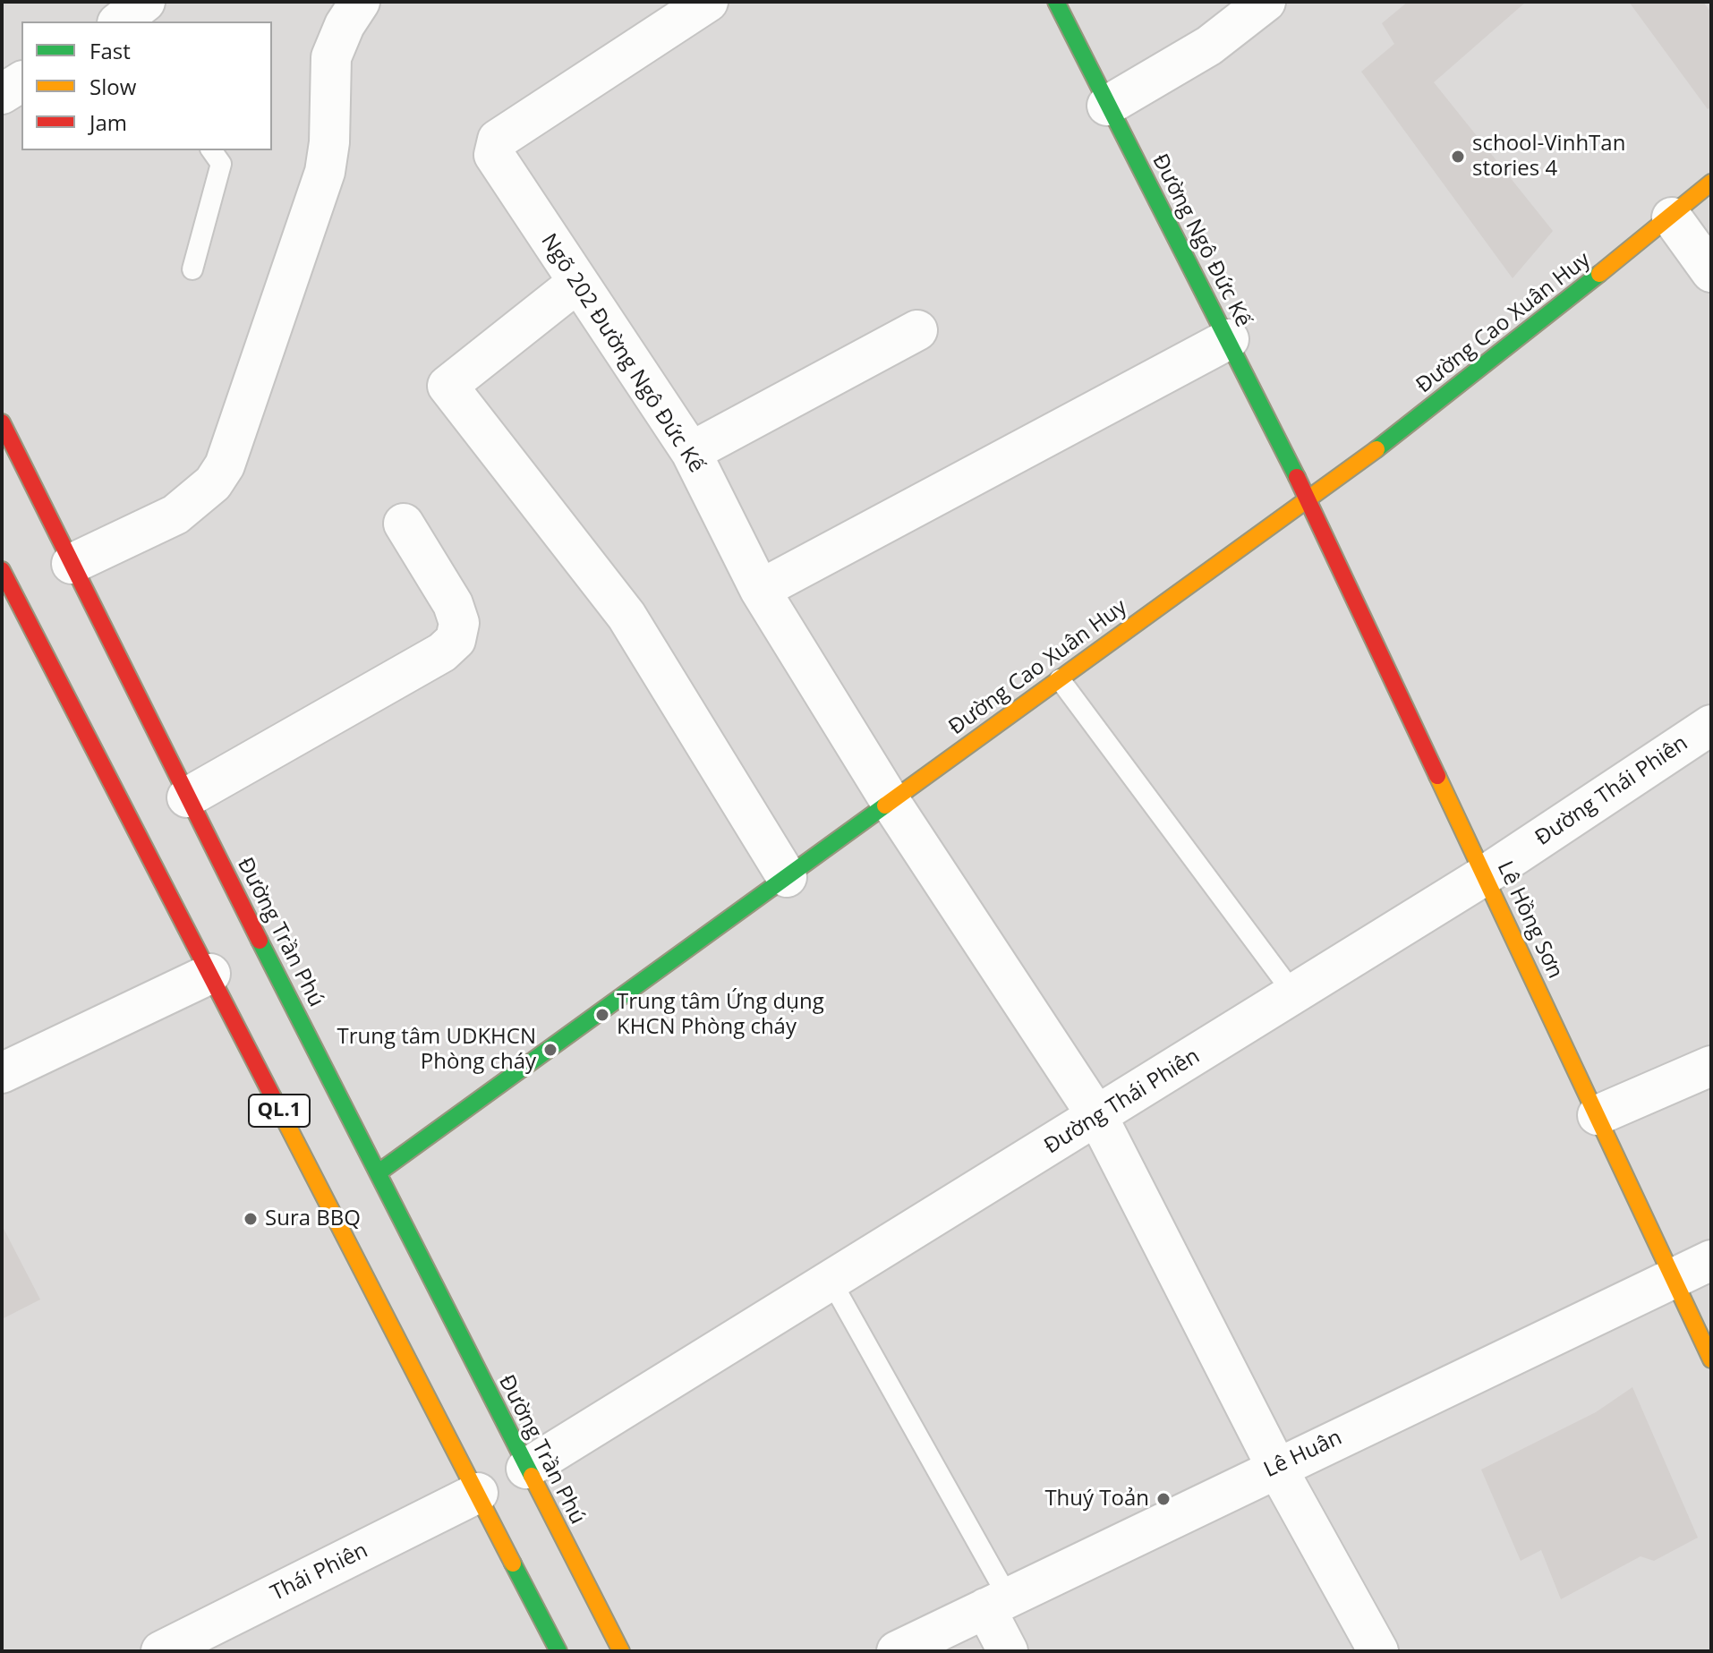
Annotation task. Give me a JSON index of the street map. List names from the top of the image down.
{
  "streets": {
    "street": [
      "Đường Ngô Đức Kế",
      "Đường Cao Xuân Huy",
      "Ngõ 202 Đường Ngô Đức Kế",
      "Đường Thái Phiên",
      "Lê Hồng Sơn",
      "Đường Trần Phú",
      "QL.1",
      "Lê Huân",
      "Thái Phiên"
    ]
  },
  "crossings": [
    ["Đường Ngô Đức Kế", "Đường Cao Xuân Huy"],
    ["Đường Ngô Đức Kế", "Lê Hồng Sơn"],
    ["Đường Cao Xuân Huy", "Ngõ 202 Đường Ngô Đức Kế"],
    ["Đường Cao Xuân Huy", "Lê Hồng Sơn"],
    ["Đường Cao Xuân Huy", "Đường Trần Phú"],
    ["Ngõ 202 Đường Ngô Đức Kế", "Đường Thái Phiên"],
    ["Ngõ 202 Đường Ngô Đức Kế", "Lê Huân"],
    ["Đường Thái Phiên", "Lê Hồng Sơn"],
    ["Đường Thái Phiên", "Đường Trần Phú"],
    ["Lê Hồng Sơn", "Lê Huân"],
    ["QL.1", "Thái Phiên"]
  ],
  "places": [
    "school-VinhTan stories 4",
    "Trung tâm Ứng dụng KHCN Phòng cháy",
    "Trung tâm UDKHCN Phòng cháy",
    "Sura BBQ",
    "Thuý Toản"
  ],
  "legend": ["Fast", "Slow", "Jam"]
}
